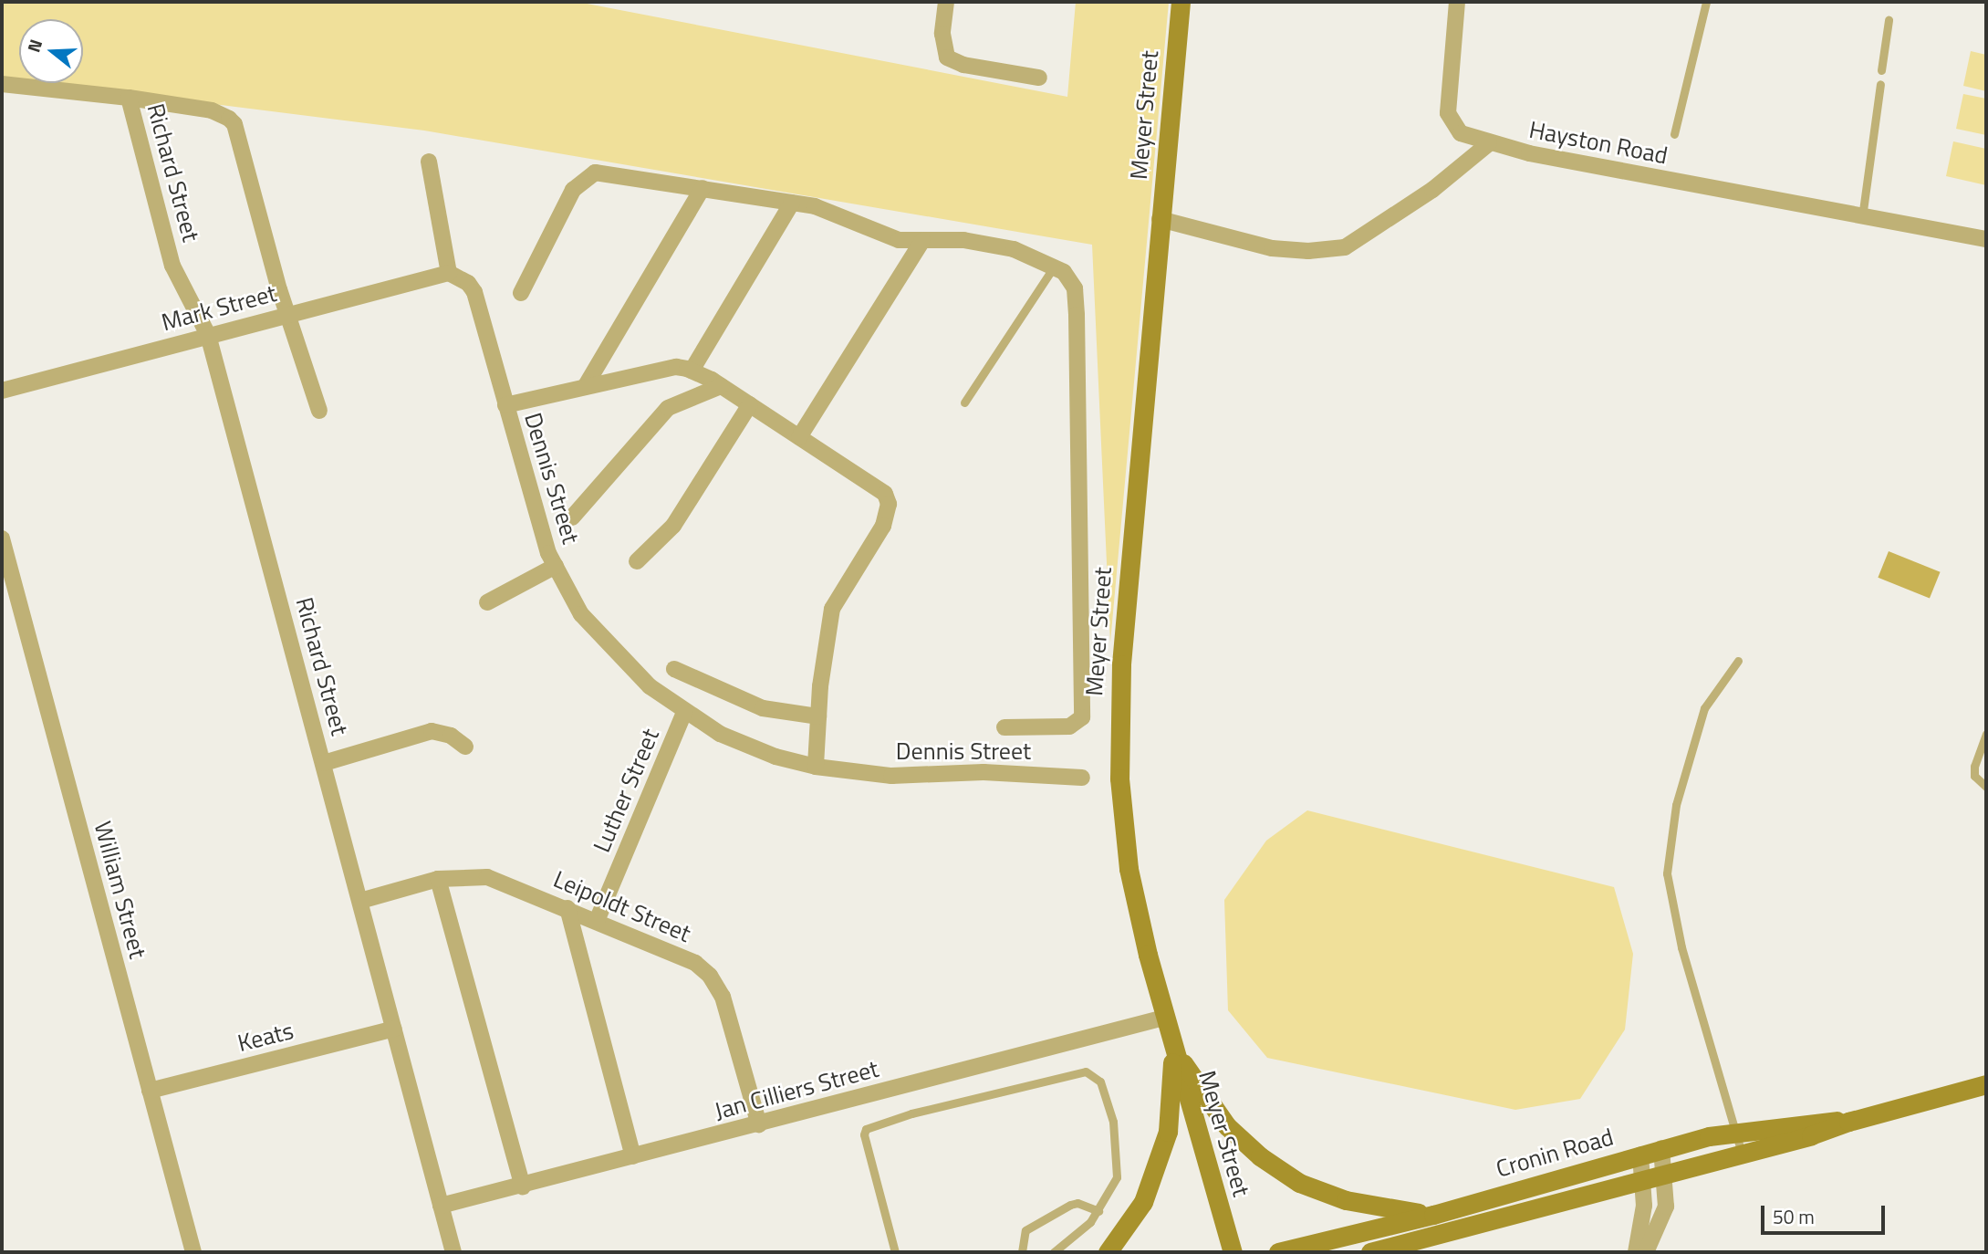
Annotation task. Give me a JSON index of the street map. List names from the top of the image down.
{
  "streets": {
    "street": [
      "Meyer Street",
      "Hayston Road",
      "Richard Street",
      "Mark Street",
      "Dennis Street",
      "Luther Street",
      "William Street",
      "Leipoldt Street",
      "Keats",
      "Jan Cilliers Street",
      "Cronin Road"
    ]
  },
  "crossings": [
    ["Meyer Street", "Jan Cilliers Street"],
    ["Richard Street", "Mark Street"],
    ["Richard Street", "Leipoldt Street"],
    ["Richard Street", "Keats"],
    ["Richard Street", "Jan Cilliers Street"],
    ["Mark Street", "Dennis Street"],
    ["Dennis Street", "Luther Street"],
    ["Luther Street", "Leipoldt Street"],
    ["William Street", "Keats"],
    ["Leipoldt Street", "Jan Cilliers Street"]
  ],
  "scale_bar": "50 m",
  "north": "left"
}
